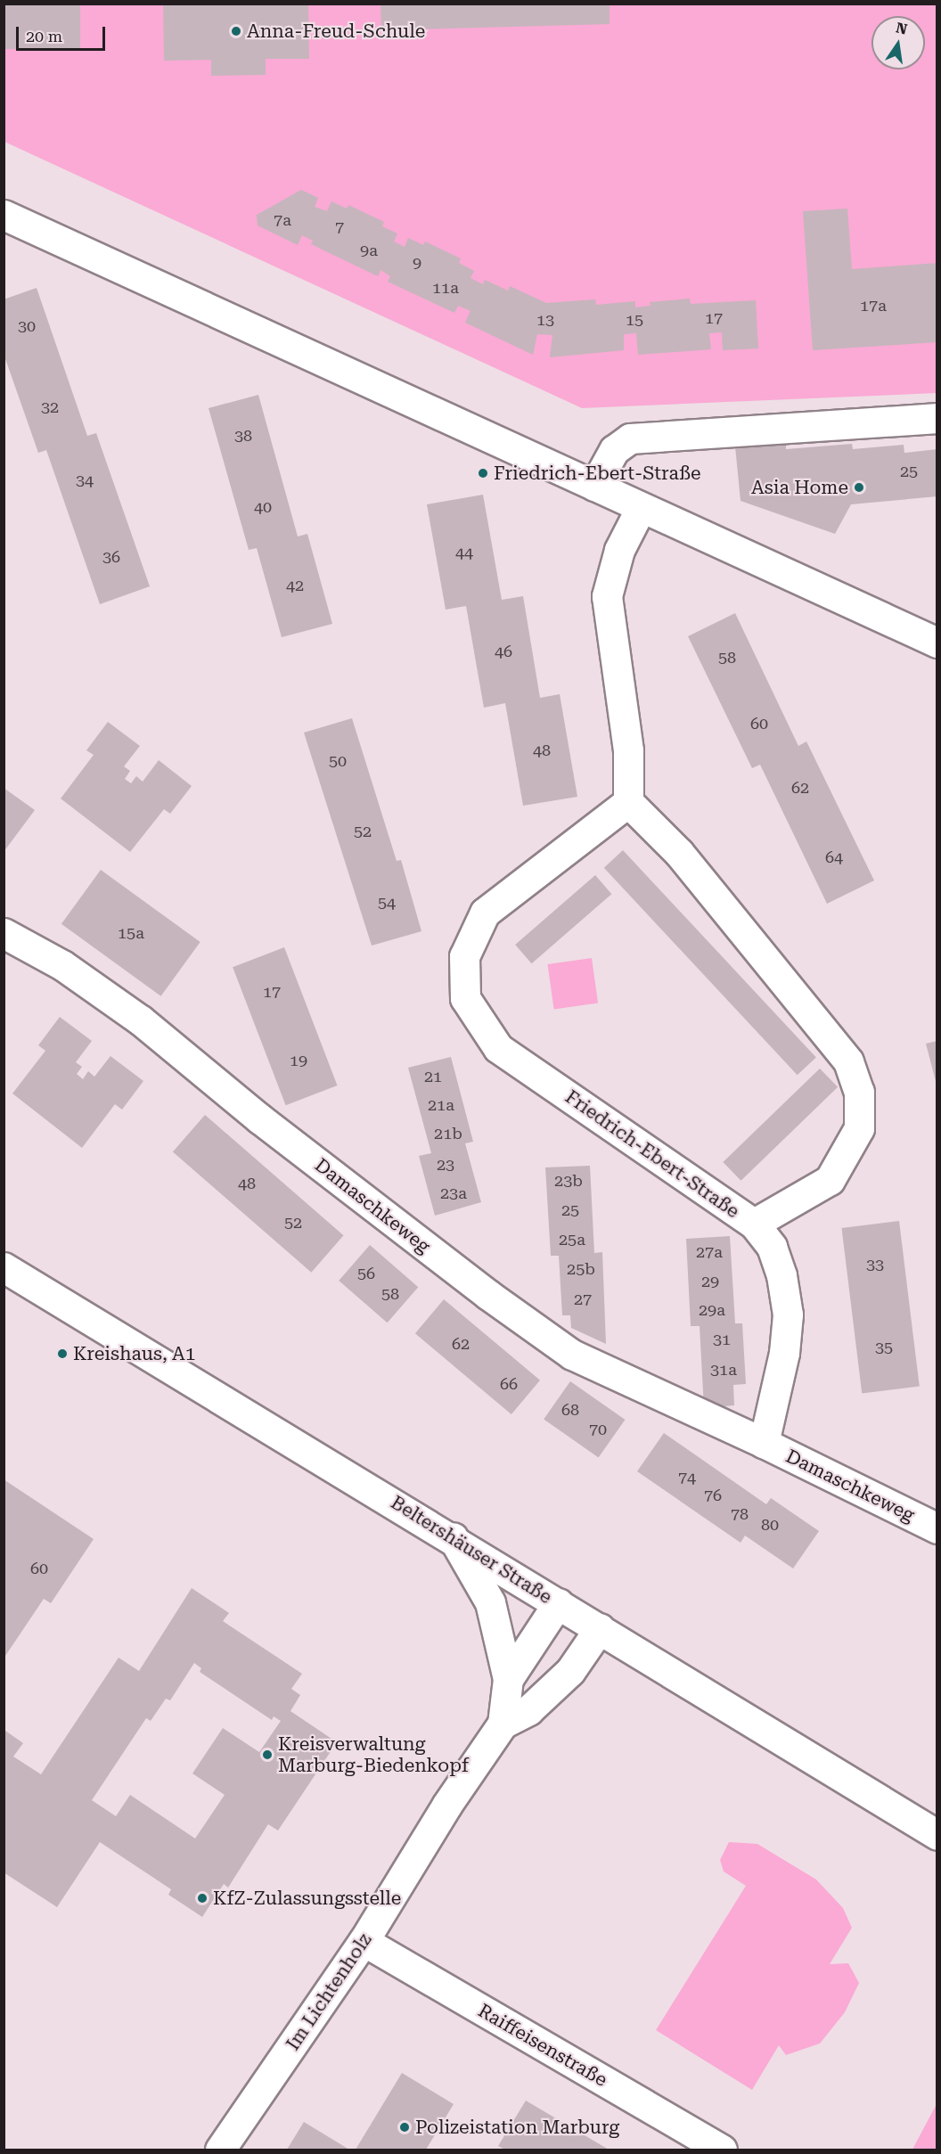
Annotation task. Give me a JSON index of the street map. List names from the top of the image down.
{
  "streets": {
    "street": [
      "Friedrich-Ebert-Straße",
      "Damaschkeweg",
      "Beltershäuser Straße",
      "Im Lichtenholz",
      "Raiffeisenstraße"
    ]
  },
  "crossings": [
    ["Friedrich-Ebert-Straße", "Damaschkeweg"],
    ["Beltershäuser Straße", "Im Lichtenholz"],
    ["Im Lichtenholz", "Raiffeisenstraße"]
  ],
  "places": [
    "Anna-Freud-Schule",
    "Friedrich-Ebert-Straße",
    "Asia Home",
    "Kreishaus, A1",
    "Kreisverwaltung Marburg-Biedenkopf",
    "KfZ-Zulassungsstelle",
    "Polizeistation Marburg"
  ],
  "house_numbers": [
    "7a",
    "7",
    "9a",
    "9",
    "11a",
    "17a",
    "17",
    "13",
    "15",
    "30",
    "32",
    "38",
    "25",
    "34",
    "40",
    "44",
    "36",
    "42",
    "46",
    "58",
    "60",
    "48",
    "50",
    "62",
    "52",
    "64",
    "54",
    "15a",
    "17",
    "19",
    "21",
    "21a",
    "21b",
    "23",
    "23b",
    "48",
    "23a",
    "25",
    "52",
    "25a",
    "27a",
    "33",
    "25b",
    "56",
    "29",
    "58",
    "27",
    "29a",
    "31",
    "62",
    "35",
    "31a",
    "66",
    "68",
    "70",
    "74",
    "76",
    "78",
    "80",
    "60"
  ],
  "scale_bar": "20 m",
  "north": "top"
}
